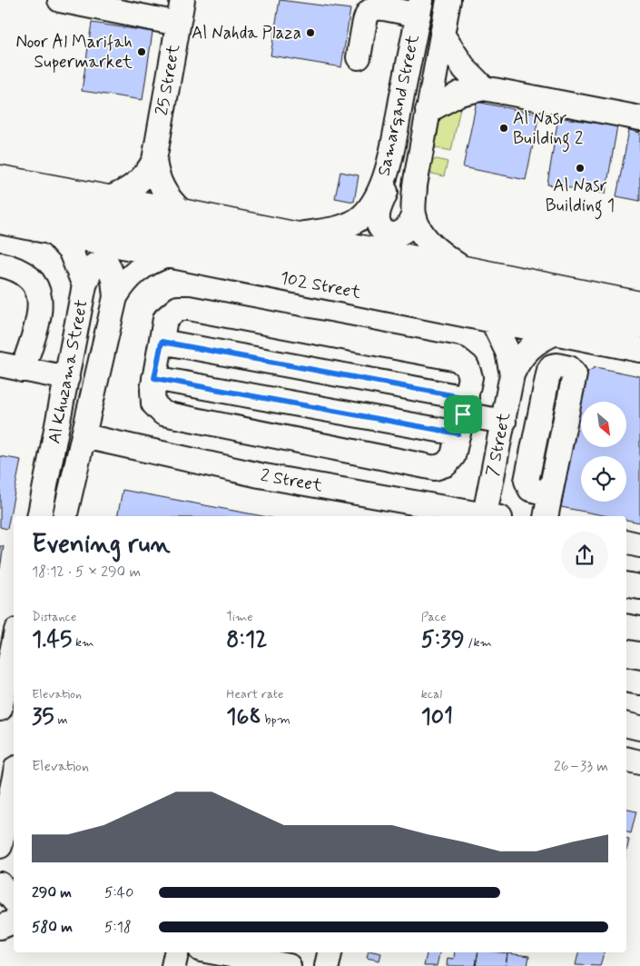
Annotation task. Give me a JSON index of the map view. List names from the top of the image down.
{
  "streets": {
    "main road": ["102 Street"],
    "street": [
      "25 Street",
      "Samarqand Street",
      "Al Khuzama Street",
      "7 Street",
      "2 Street"
    ]
  },
  "crossings": [
    ["102 Street", "Al Khuzama Street"],
    ["102 Street", "7 Street"],
    ["Al Khuzama Street", "2 Street"],
    ["7 Street", "2 Street"]
  ],
  "places": [
    "Al Nahda Plaza",
    "Noor Al Marifah Supermarket",
    "Al Nasr Building 2",
    "Al Nasr Building 1"
  ],
  "north": "bottom right",
  "page": {
    "heading": ["Evening run", "18:12 · 5 × 290 m"],
    "stats": [
      ["Distance", "1.45 km"],
      ["Time", "8:12"],
      ["Pace", "5:39 /km"],
      ["Elevation", "35 m"],
      ["Heart rate", "168 bpm"],
      ["kcal", "101"]
    ],
    "chart": ["Elevation", "26–33 m"],
    "list": [
      {
        "name": "290 m",
        "note": "5:40"
      },
      {
        "name": "580 m",
        "note": "5:18"
      }
    ]
  }
}
